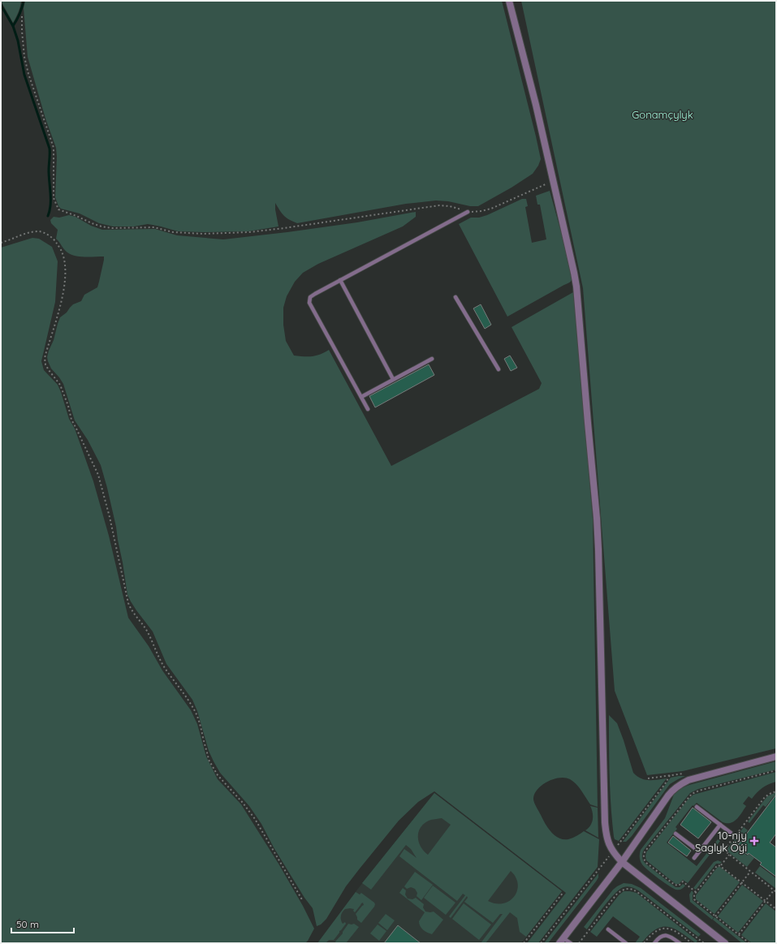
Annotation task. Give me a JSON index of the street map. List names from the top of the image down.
{
  "parks": ["Gonamçylyk"],
  "places": {
    "health": ["10-njy Saglyk Öýi"]
  },
  "scale_bar": "50 m"
}
